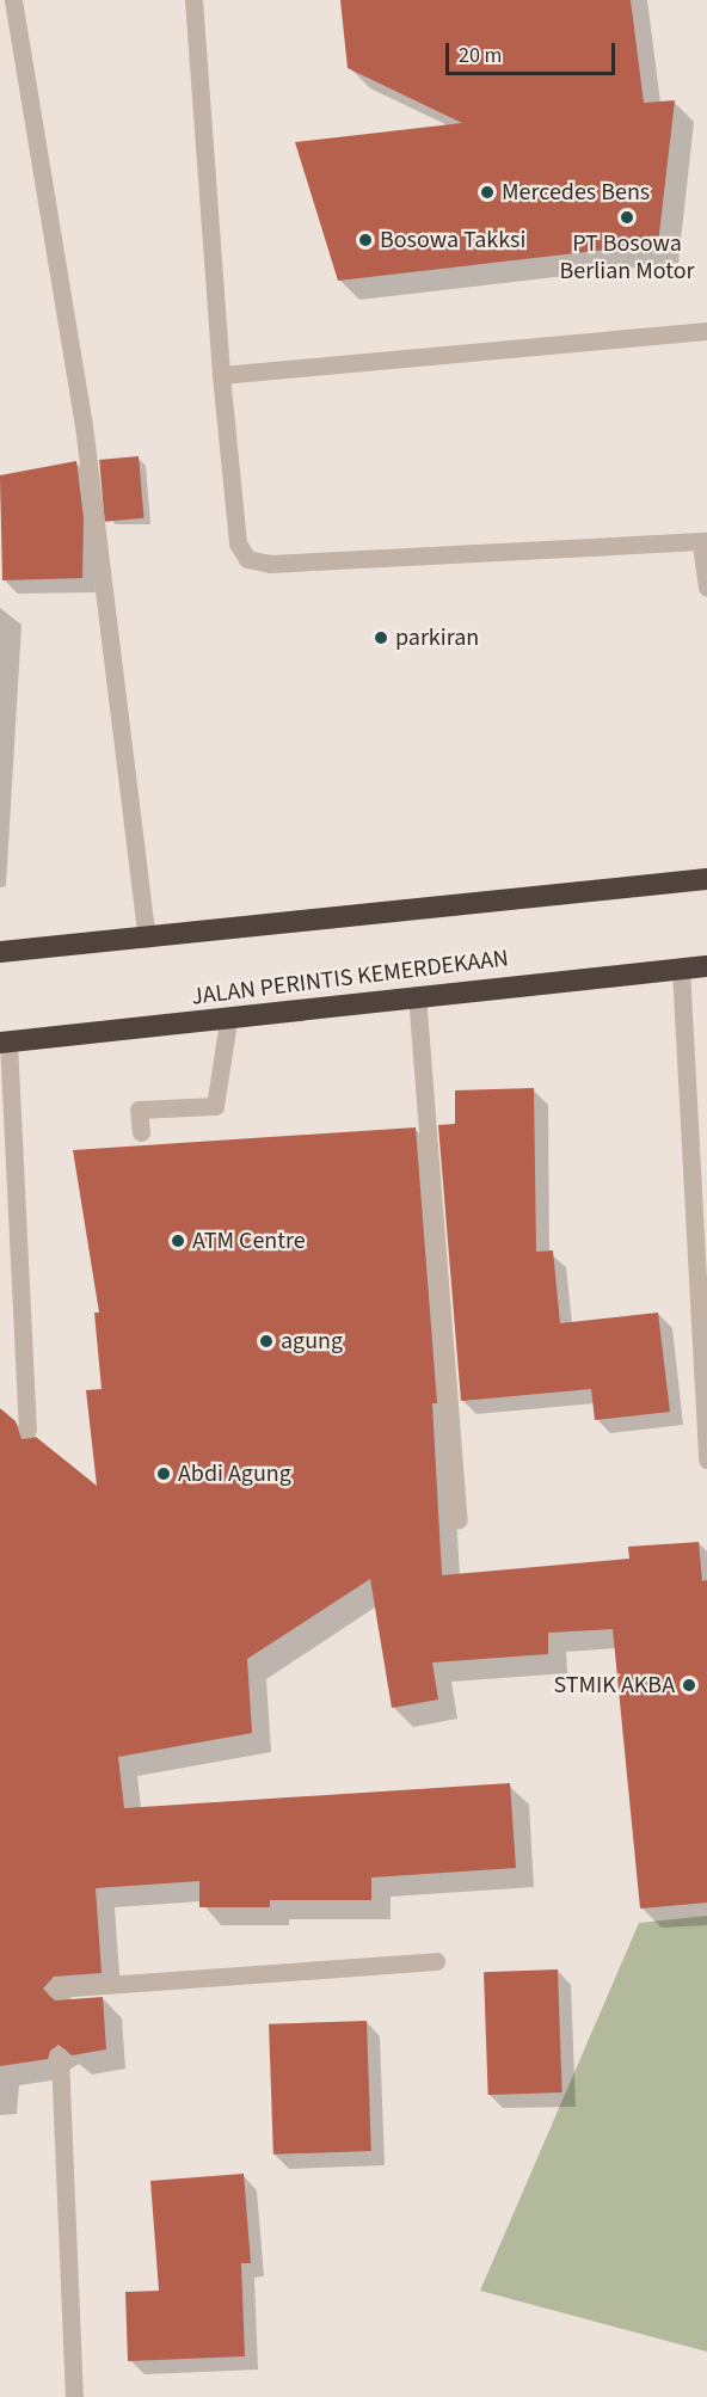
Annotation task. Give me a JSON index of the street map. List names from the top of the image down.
{
  "streets": {
    "highway": ["JALAN PERINTIS KEMERDEKAAN"]
  },
  "places": [
    "Mercedes Bens",
    "PT Bosowa Berlian Motor",
    "Bosowa Takksi",
    "parkiran",
    "ATM Centre",
    "agung",
    "Abdi Agung",
    "STMIK AKBA"
  ],
  "scale_bar": "20 m"
}
